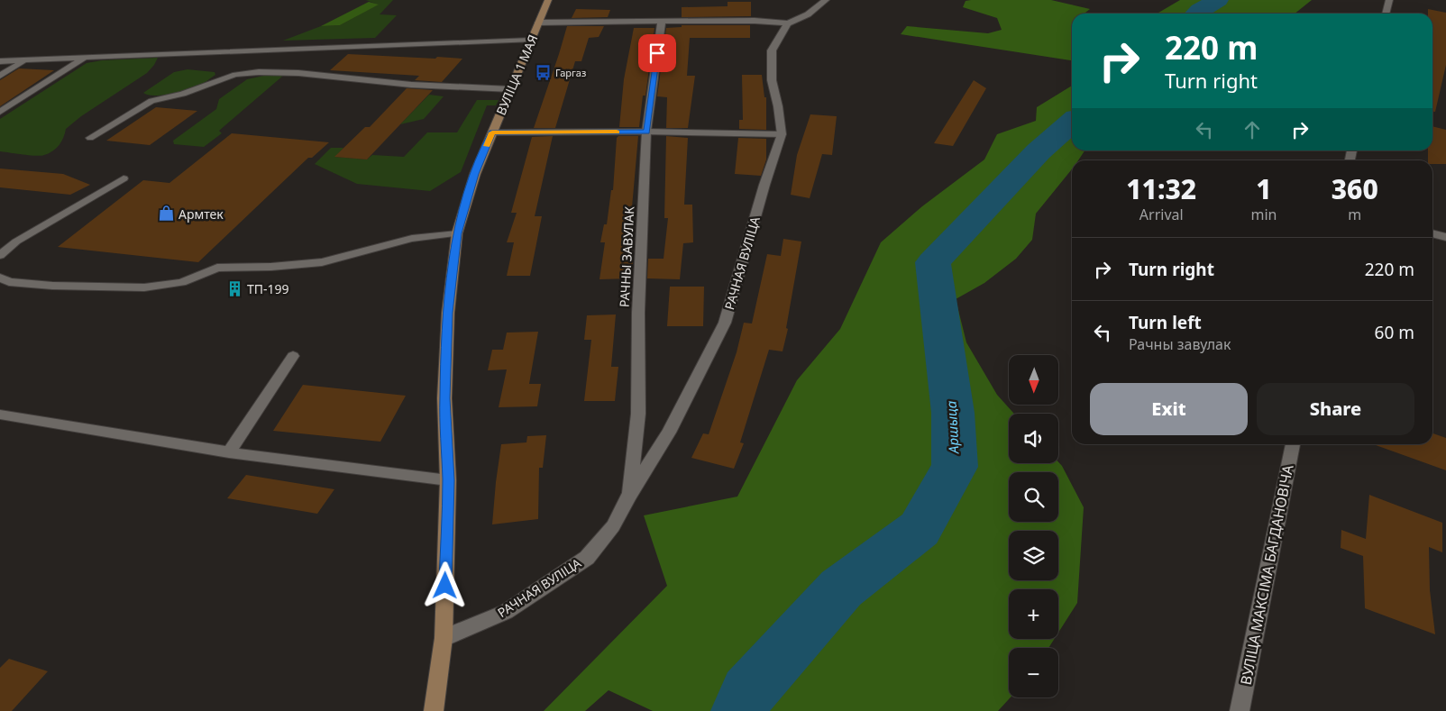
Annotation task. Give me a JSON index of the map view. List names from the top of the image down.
{
  "streets": {
    "street": [
      "ВУЛІЦА 1 МАЯ",
      "РАЧНЫ ЗАВУЛАК",
      "РАЧНАЯ ВУЛІЦА",
      "ВУЛІЦА МАКСІМА БАГДАНОВІЧА"
    ]
  },
  "crossings": [
    ["ВУЛІЦА 1 МАЯ", "РАЧНАЯ ВУЛІЦА"],
    ["РАЧНЫ ЗАВУЛАК", "РАЧНАЯ ВУЛІЦА"]
  ],
  "water": ["Аршыца"],
  "places": {
    "bus stop": ["Гаргаз"],
    "shop": ["Армтек"],
    "building": ["ТП-199"]
  },
  "north": "bottom",
  "page": {
    "turn": ["220 m", "Turn right"],
    "eta": [
      "11:32",
      "Arrival",
      "1",
      "min",
      "360",
      "m"
    ],
    "list": [
      {
        "name": "Turn right",
        "value": "220 m"
      },
      {
        "name": "Turn left",
        "note": "Рачны завулак",
        "value": "60 m"
      }
    ],
    "map_buttons": ["+", "−"],
    "buttons": ["Exit", "Share"]
  }
}
